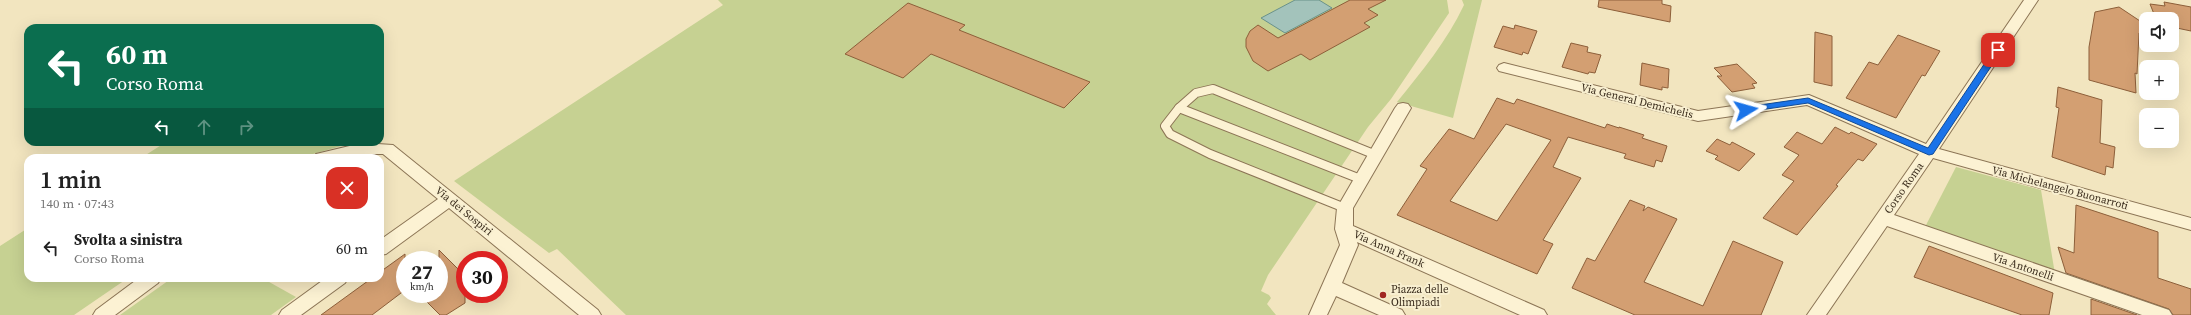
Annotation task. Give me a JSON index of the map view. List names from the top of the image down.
{
  "streets": {
    "street": [
      "Via General Demichelis",
      "Corso Roma",
      "Via Michelangelo Buonarroti",
      "Via dei Sospiri",
      "Via Anna Frank",
      "Via Antonelli"
    ]
  },
  "crossings": [
    ["Via General Demichelis", "Corso Roma"],
    ["Via General Demichelis", "Via Michelangelo Buonarroti"],
    ["Corso Roma", "Via Michelangelo Buonarroti"],
    ["Corso Roma", "Via Antonelli"]
  ],
  "places": ["Piazza delle Olimpiadi"],
  "page": {
    "map_buttons": ["+", "−"],
    "turn": ["60 m", "Corso Roma"],
    "heading": ["1 min", "140 m · 07:43"],
    "list": [
      {
        "name": "Svolta a sinistra",
        "note": "Corso Roma",
        "value": "60 m"
      }
    ],
    "speed": "27 km/h",
    "limit": "30"
  }
}
